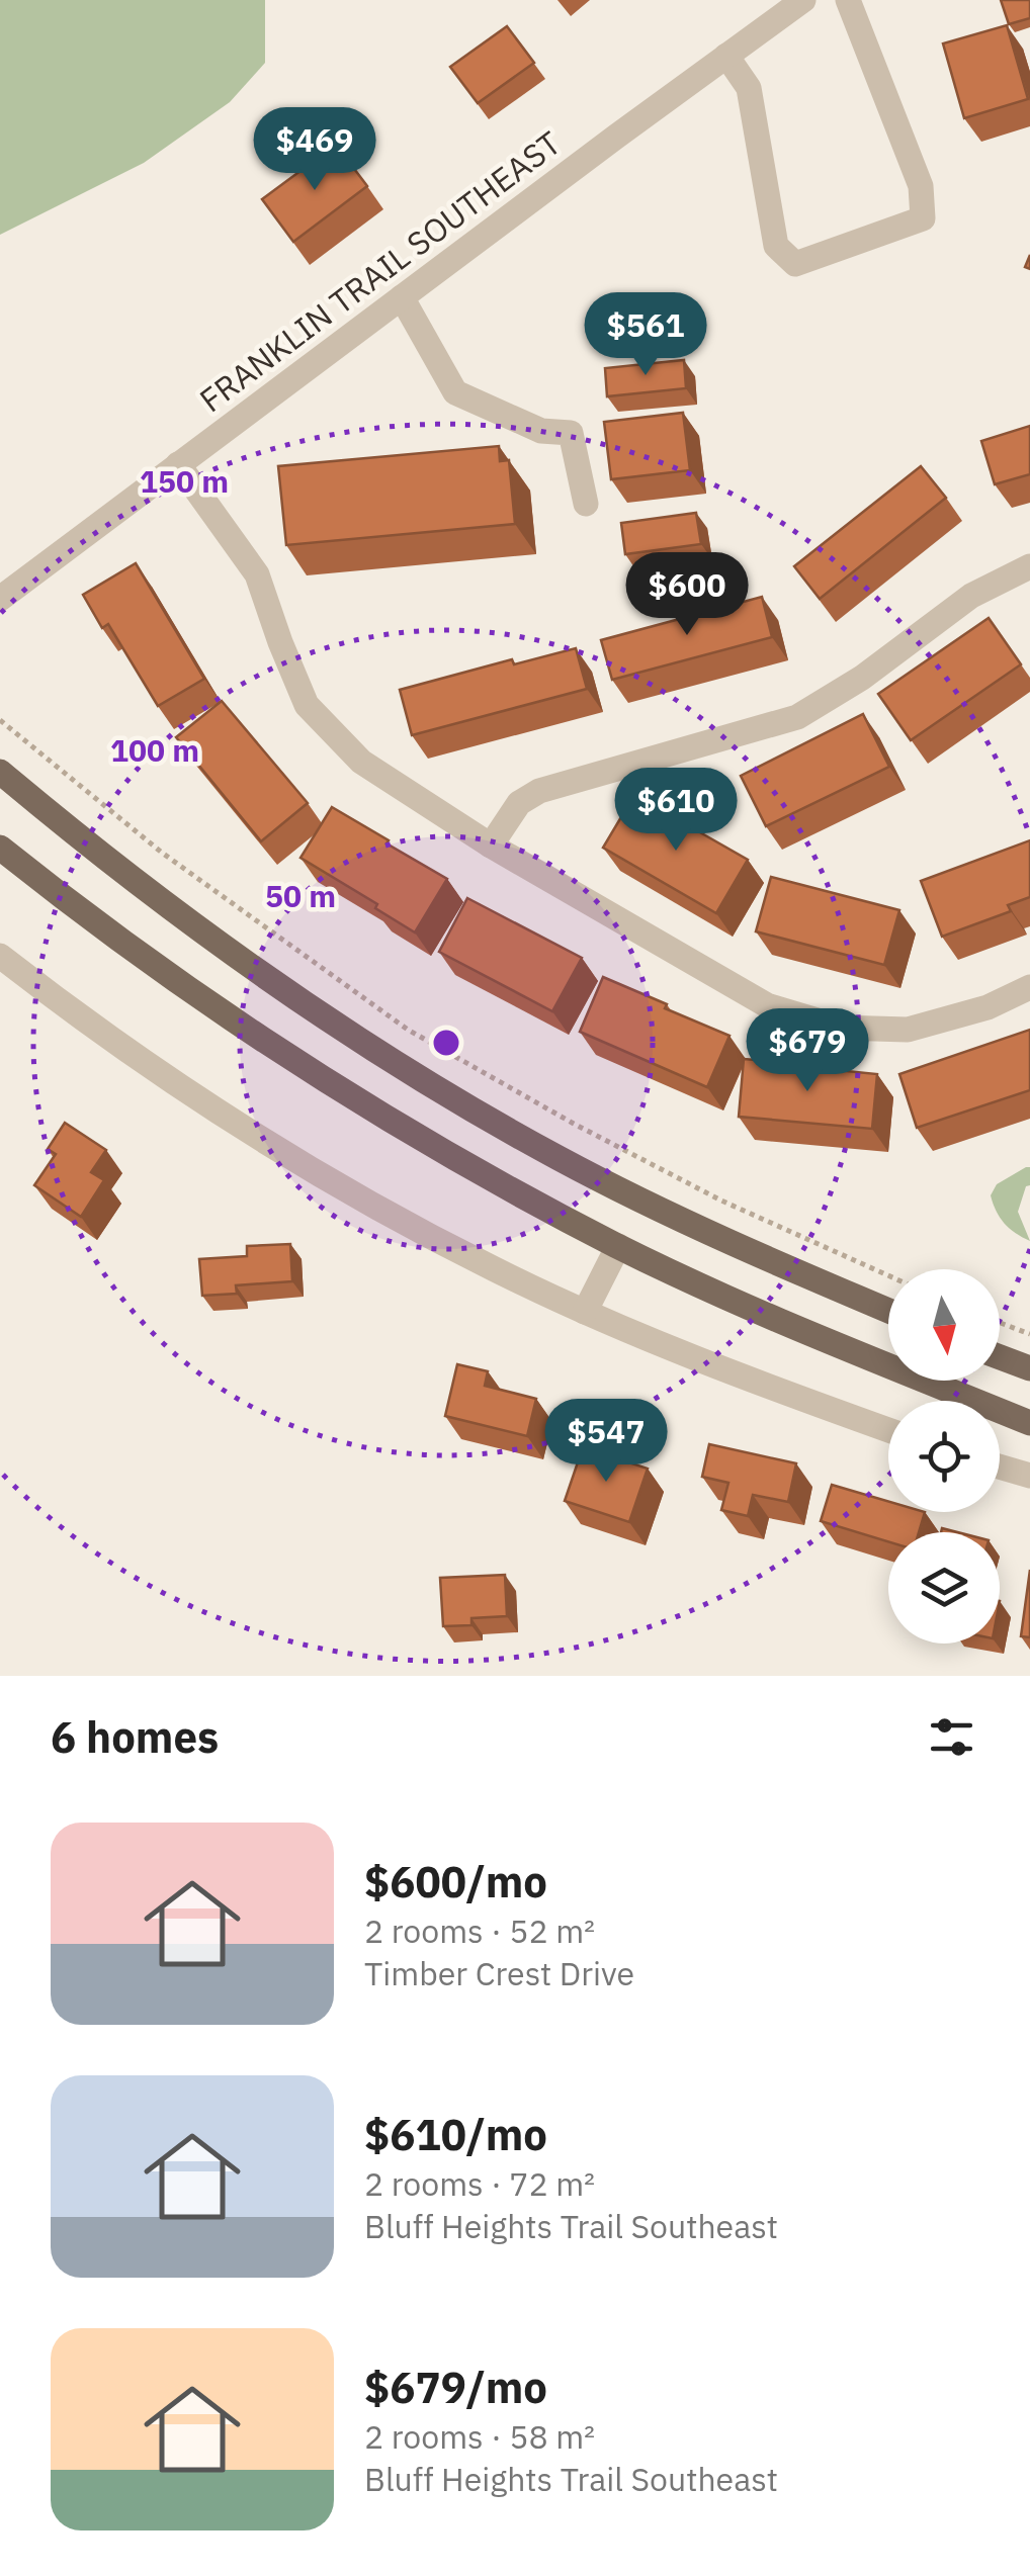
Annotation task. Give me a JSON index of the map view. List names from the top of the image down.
{
  "streets": {
    "street": ["FRANKLIN TRAIL SOUTHEAST"]
  },
  "north": "bottom",
  "page": {
    "price": [
      "$469",
      "$561",
      "$600",
      "$610",
      "$679",
      "$547"
    ],
    "heading": "6 homes",
    "list": [
      {
        "name": "$600/mo",
        "note": "2 rooms · 52 m² · Timber Crest Drive"
      },
      {
        "name": "$610/mo",
        "note": "2 rooms · 72 m² · Bluff Heights Trail Southeast"
      },
      {
        "name": "$679/mo",
        "note": "2 rooms · 58 m² · Bluff Heights Trail Southeast"
      }
    ]
  },
  "rings": ["150 m", "100 m", "50 m"]
}
